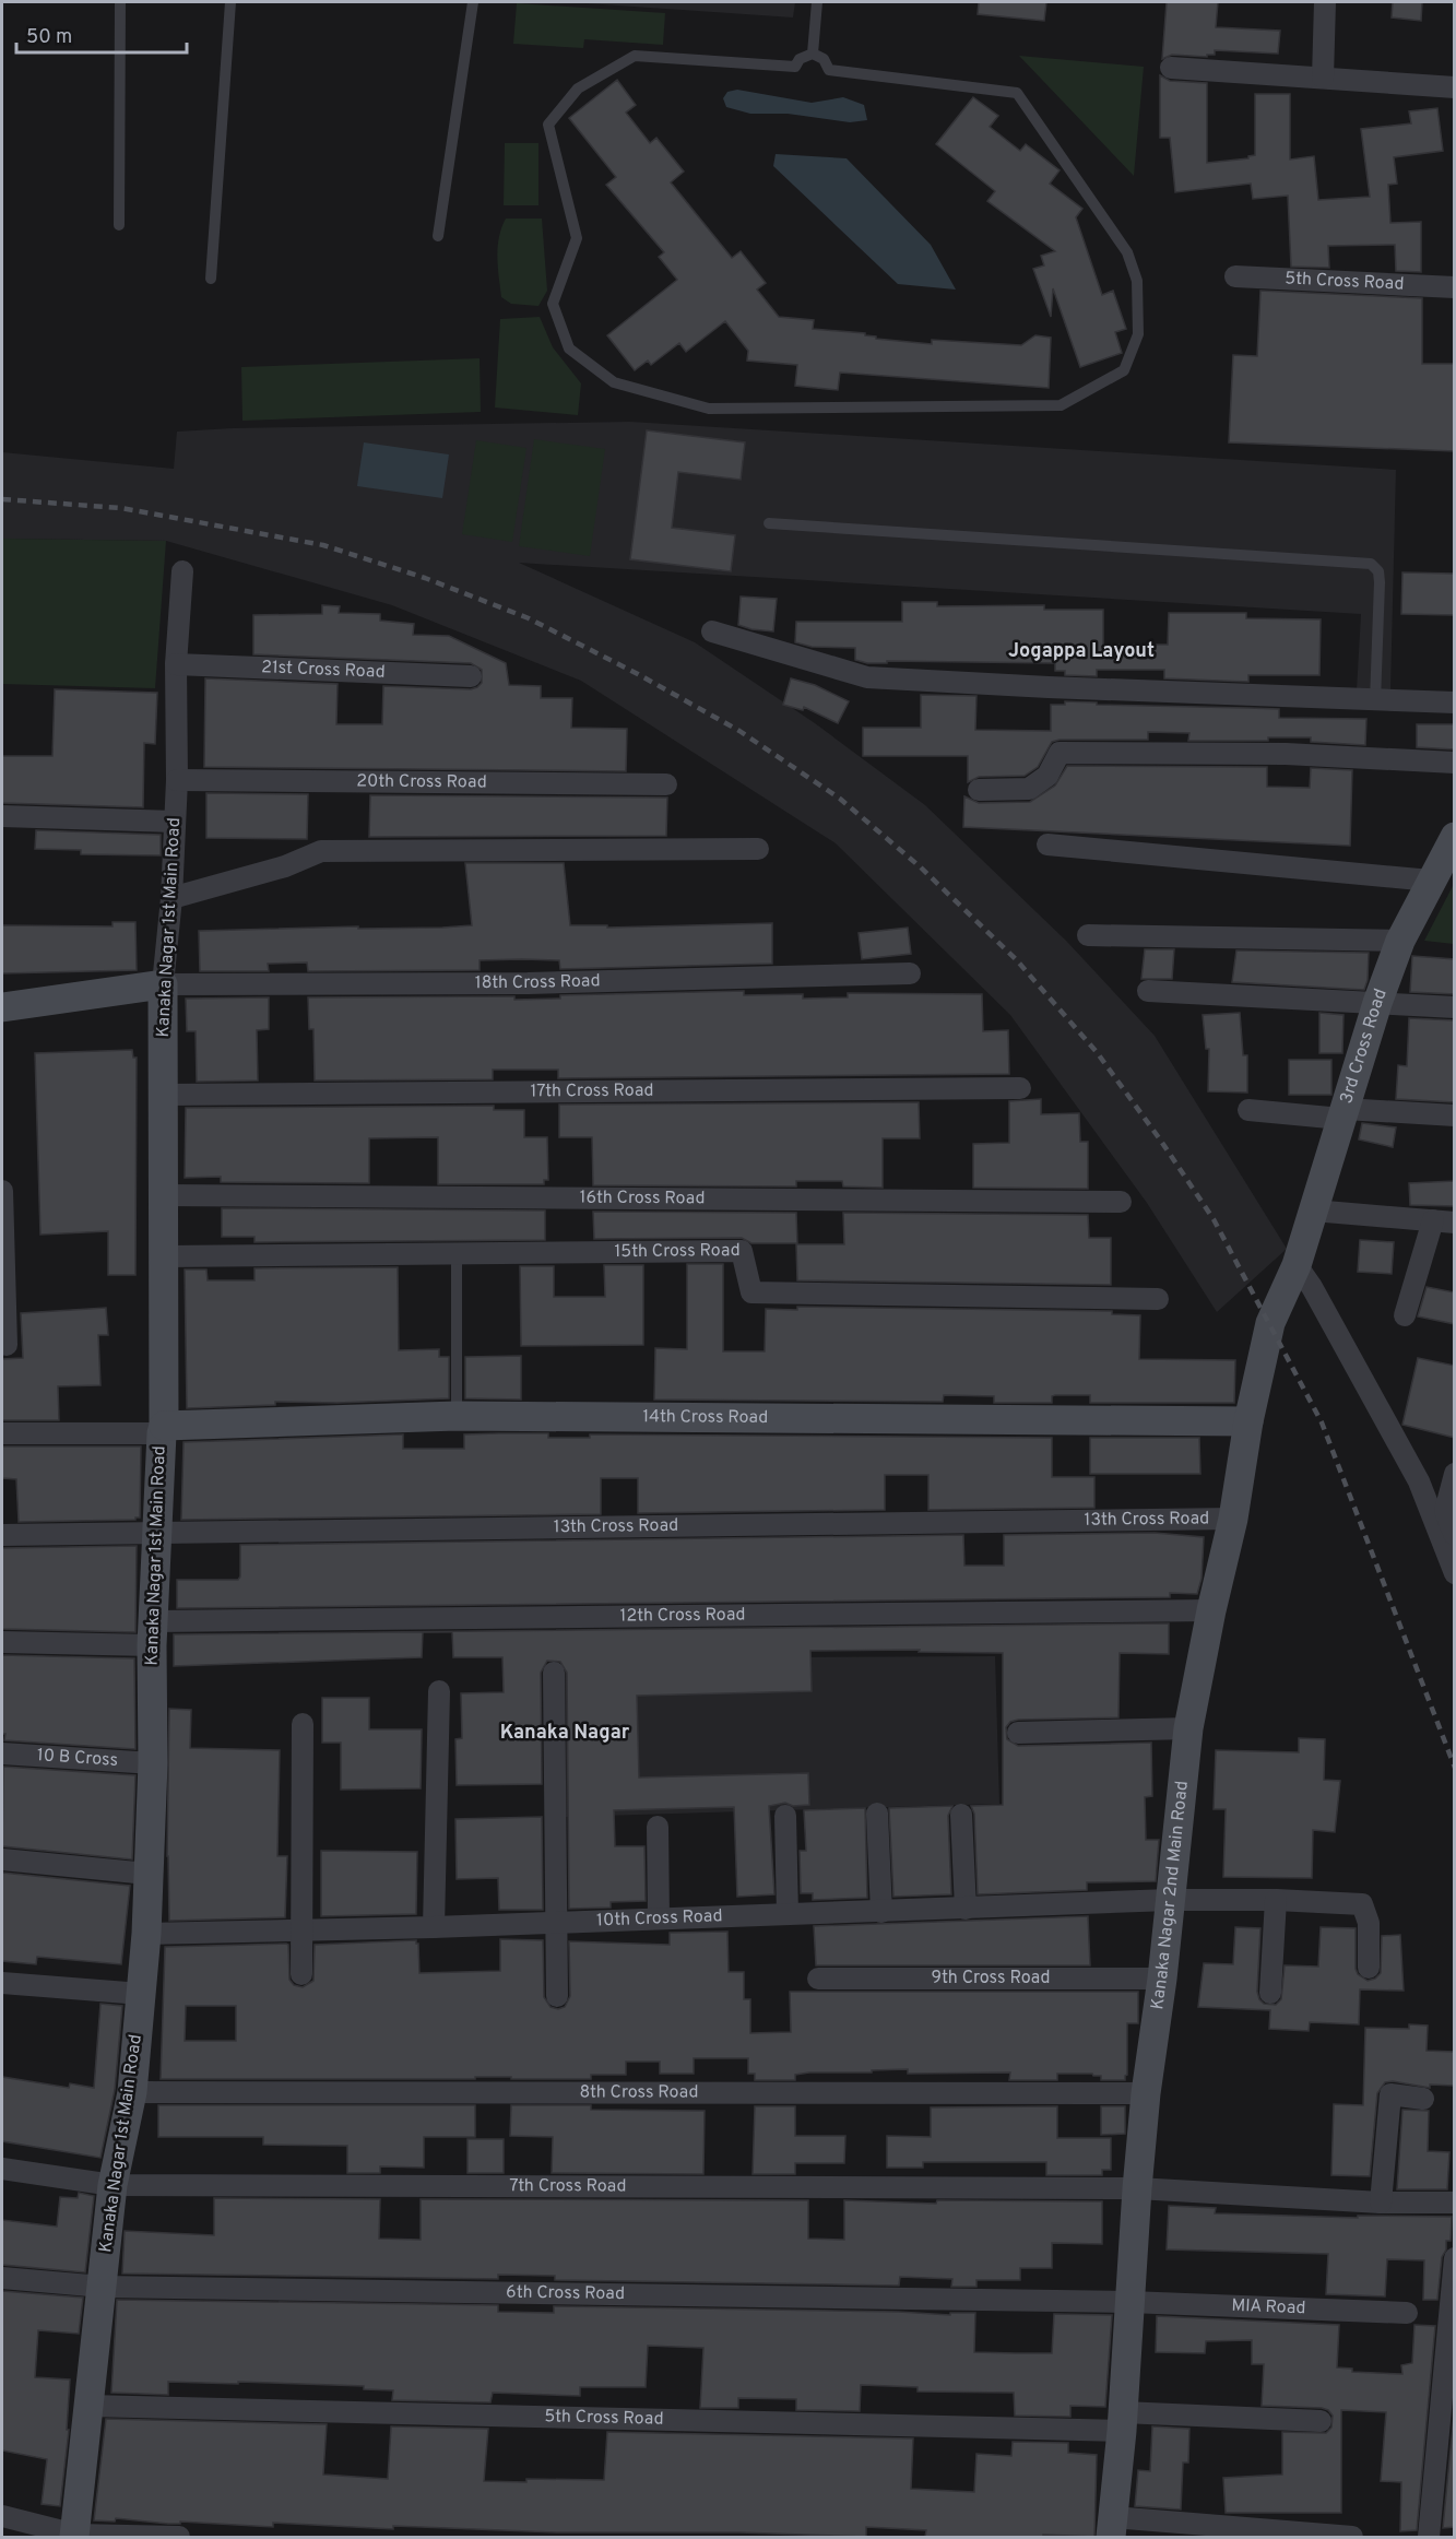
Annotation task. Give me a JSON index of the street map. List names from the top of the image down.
{
  "streets": {
    "street": [
      "5th Cross Road",
      "21st Cross Road",
      "20th Cross Road",
      "Kanaka Nagar 1st Main Road",
      "18th Cross Road",
      "3rd Cross Road",
      "17th Cross Road",
      "16th Cross Road",
      "15th Cross Road",
      "14th Cross Road",
      "13th Cross Road",
      "12th Cross Road",
      "10 B Cross",
      "Kanaka Nagar 2nd Main Road",
      "10th Cross Road",
      "9th Cross Road",
      "8th Cross Road",
      "7th Cross Road",
      "6th Cross Road",
      "MIA Road"
    ]
  },
  "crossings": [
    ["5th Cross Road", "Kanaka Nagar 1st Main Road"],
    ["5th Cross Road", "Kanaka Nagar 2nd Main Road"],
    ["21st Cross Road", "Kanaka Nagar 1st Main Road"],
    ["20th Cross Road", "Kanaka Nagar 1st Main Road"],
    ["Kanaka Nagar 1st Main Road", "18th Cross Road"],
    ["Kanaka Nagar 1st Main Road", "17th Cross Road"],
    ["Kanaka Nagar 1st Main Road", "16th Cross Road"],
    ["Kanaka Nagar 1st Main Road", "15th Cross Road"],
    ["Kanaka Nagar 1st Main Road", "14th Cross Road"],
    ["Kanaka Nagar 1st Main Road", "13th Cross Road"],
    ["Kanaka Nagar 1st Main Road", "12th Cross Road"],
    ["Kanaka Nagar 1st Main Road", "10 B Cross"],
    ["Kanaka Nagar 1st Main Road", "10th Cross Road"],
    ["Kanaka Nagar 1st Main Road", "8th Cross Road"],
    ["Kanaka Nagar 1st Main Road", "7th Cross Road"],
    ["Kanaka Nagar 1st Main Road", "6th Cross Road"],
    ["3rd Cross Road", "Kanaka Nagar 2nd Main Road"],
    ["14th Cross Road", "Kanaka Nagar 2nd Main Road"],
    ["13th Cross Road", "Kanaka Nagar 2nd Main Road"],
    ["12th Cross Road", "Kanaka Nagar 2nd Main Road"],
    ["Kanaka Nagar 2nd Main Road", "10th Cross Road"],
    ["Kanaka Nagar 2nd Main Road", "9th Cross Road"],
    ["Kanaka Nagar 2nd Main Road", "8th Cross Road"],
    ["Kanaka Nagar 2nd Main Road", "7th Cross Road"],
    ["Kanaka Nagar 2nd Main Road", "6th Cross Road"],
    ["Kanaka Nagar 2nd Main Road", "MIA Road"],
    ["6th Cross Road", "MIA Road"]
  ],
  "districts": ["Jogappa Layout", "Kanaka Nagar"],
  "scale_bar": "50 m"
}
